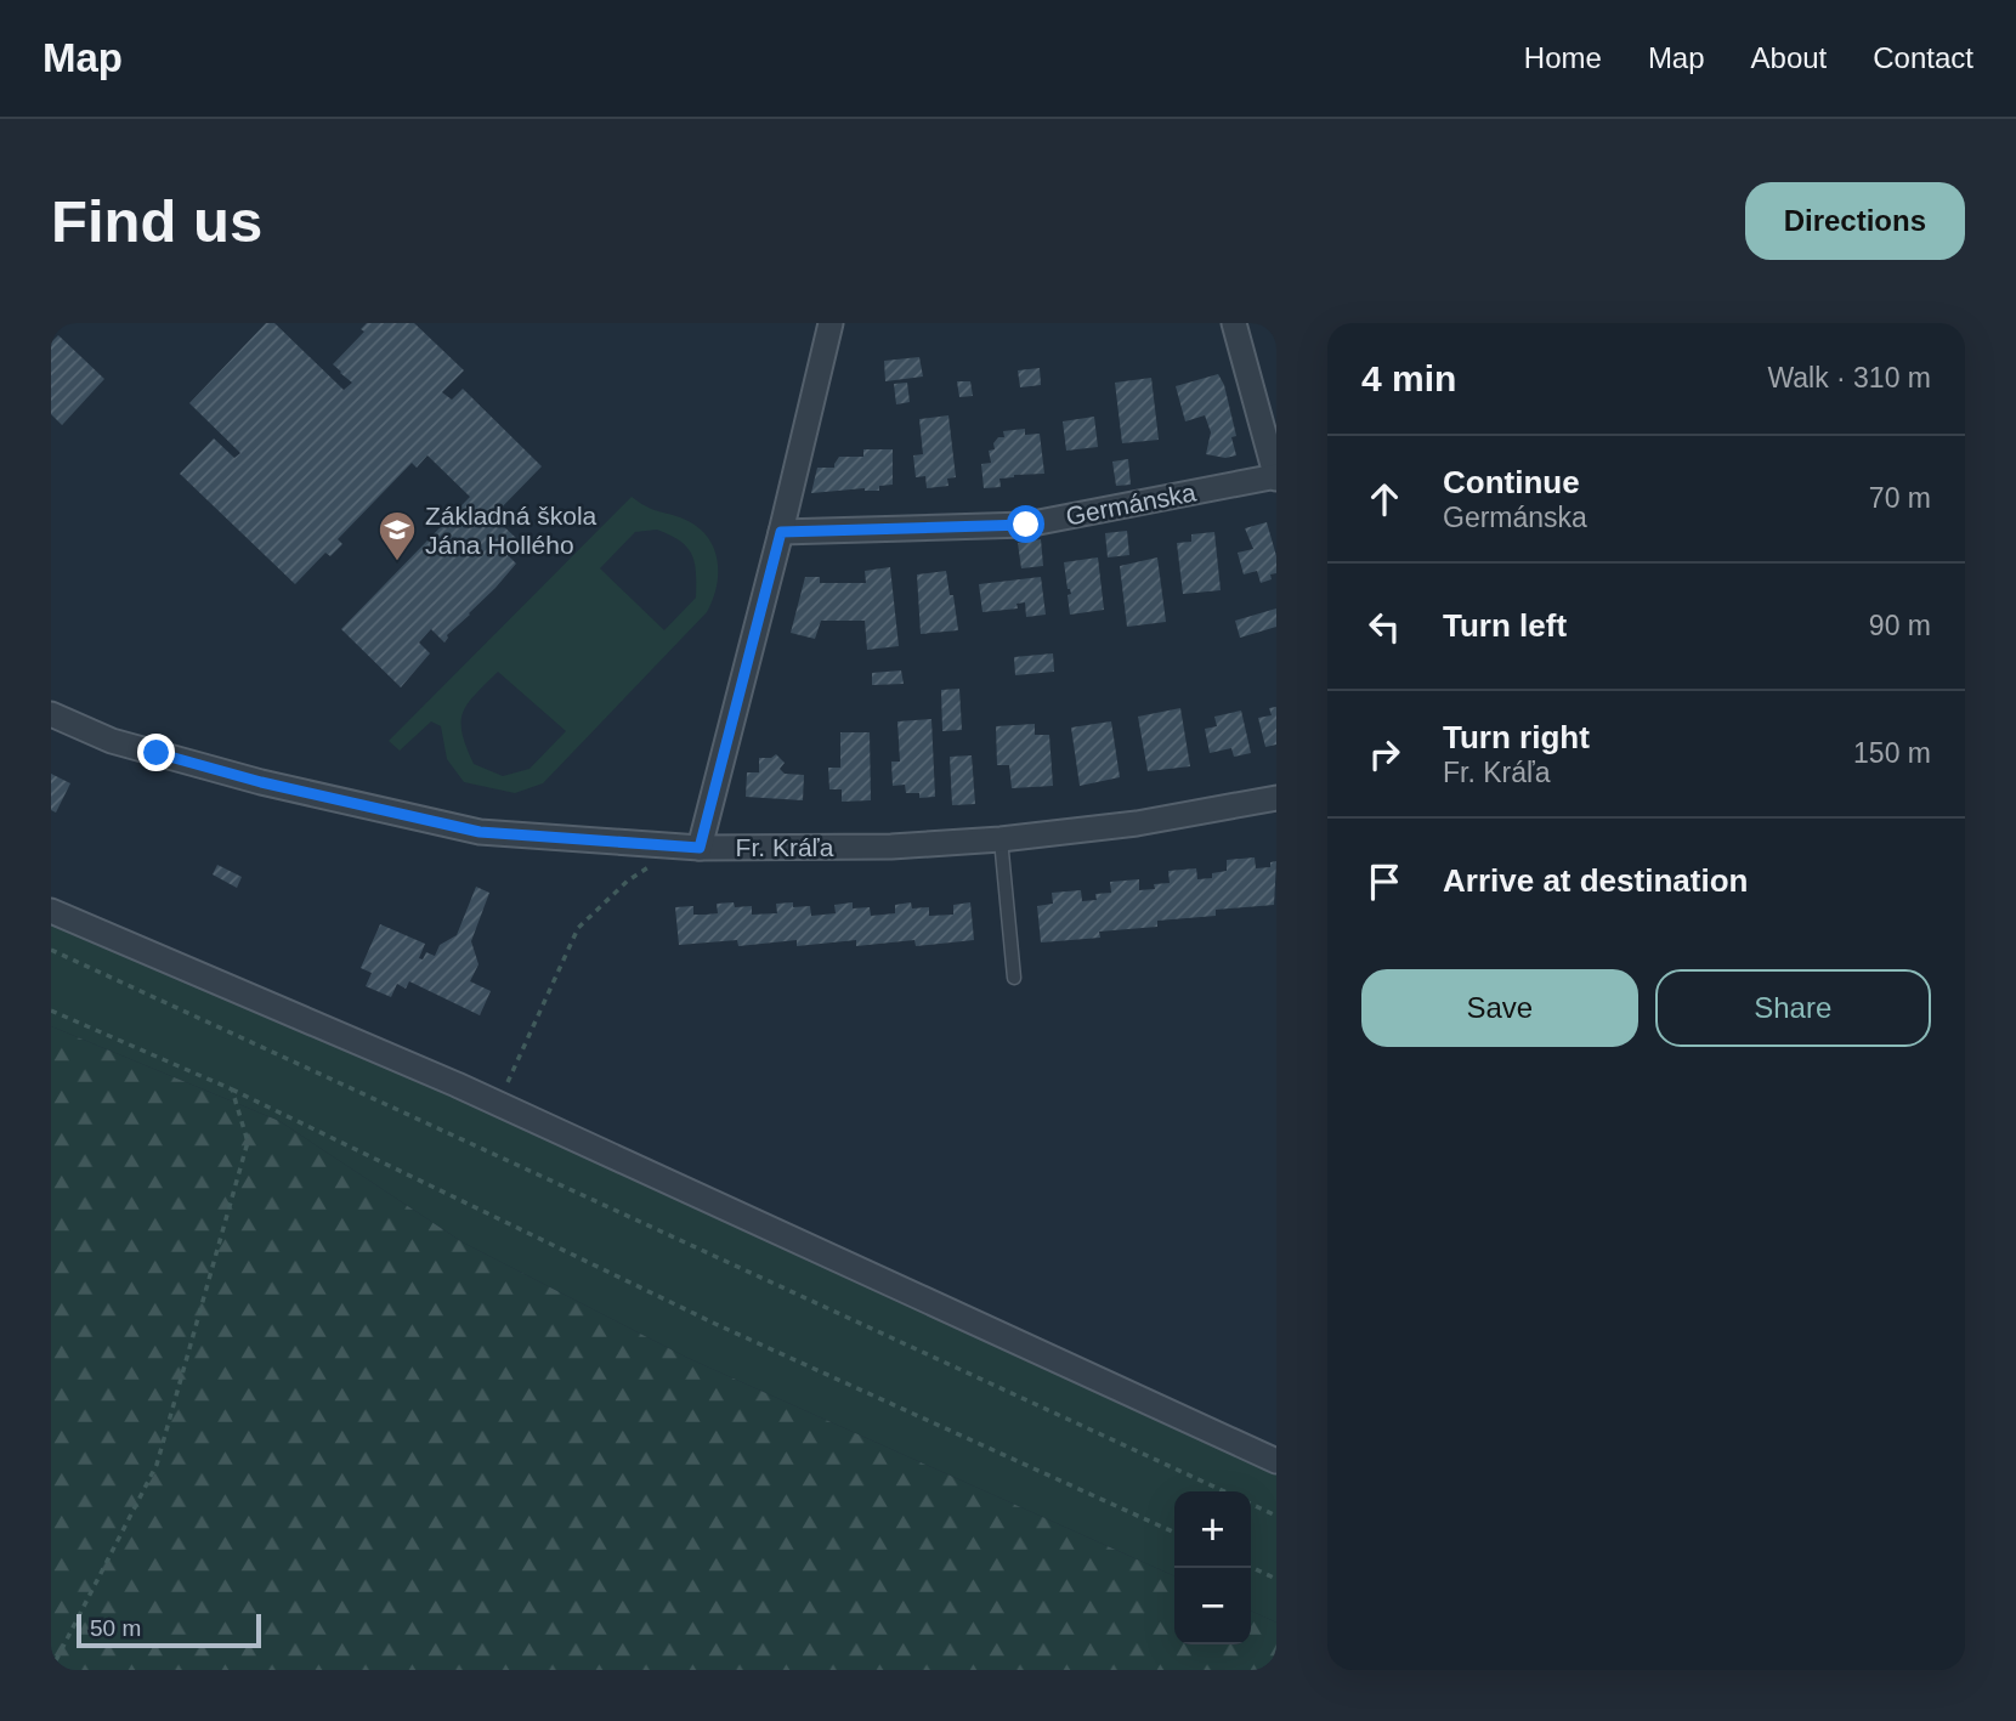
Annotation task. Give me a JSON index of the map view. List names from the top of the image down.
{
  "streets": {
    "street": ["Germánska", "Fr. Kráľa"]
  },
  "places": {
    "school or university": ["Základná škola Jána Hollého"]
  },
  "scale_bar": "50 m",
  "page": {
    "header": "Map",
    "nav": [
      "Home",
      "Map",
      "About",
      "Contact"
    ],
    "buttons": [
      "Directions",
      ["Save", "Share"]
    ],
    "title": "Find us",
    "heading": ["4 min", "Walk · 310 m"],
    "list": [
      ["Continue", "Germánska", "70 m"],
      ["Turn left", "90 m"],
      ["Turn right", "Fr. Kráľa", "150 m"],
      "Arrive at destination"
    ],
    "map_buttons": ["+", "−"],
    "scale": "50 m"
  }
}
